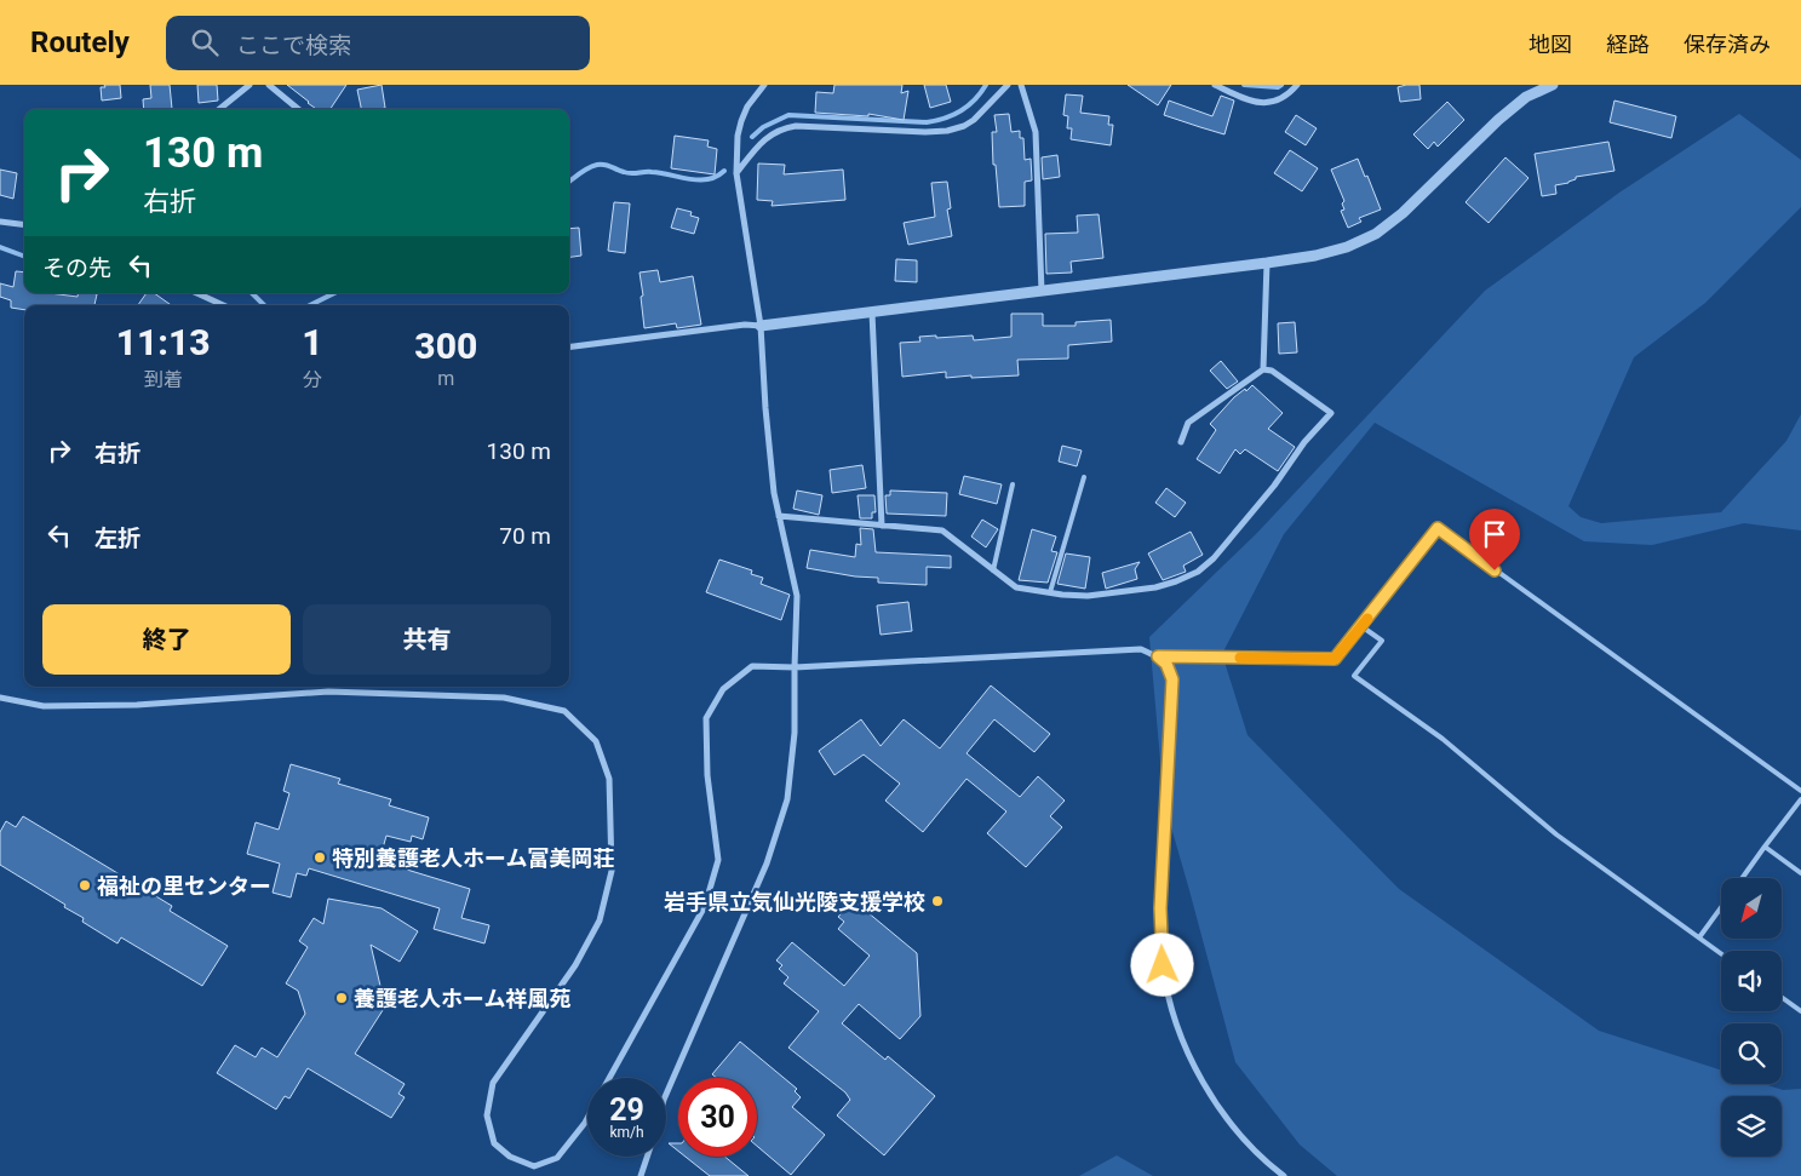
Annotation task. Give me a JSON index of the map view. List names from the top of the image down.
{
  "places": [
    "特別養護老人ホーム富美岡荘",
    "福祉の里センター",
    "岩手県立気仙光陵支援学校",
    "養護老人ホーム祥風苑"
  ],
  "north": "bottom left",
  "page": {
    "header": "Routely",
    "search": "ここで検索",
    "nav": ["地図", "経路", "保存済み"],
    "turn": ["130 m", "右折"],
    "then": "その先",
    "eta": [
      "11:13",
      "到着",
      "1",
      "分",
      "300",
      "m"
    ],
    "list": [
      {
        "name": "右折",
        "value": "130 m"
      },
      {
        "name": "左折",
        "value": "70 m"
      }
    ],
    "buttons": ["終了", "共有"],
    "speed": "29 km/h",
    "limit": "30"
  }
}
